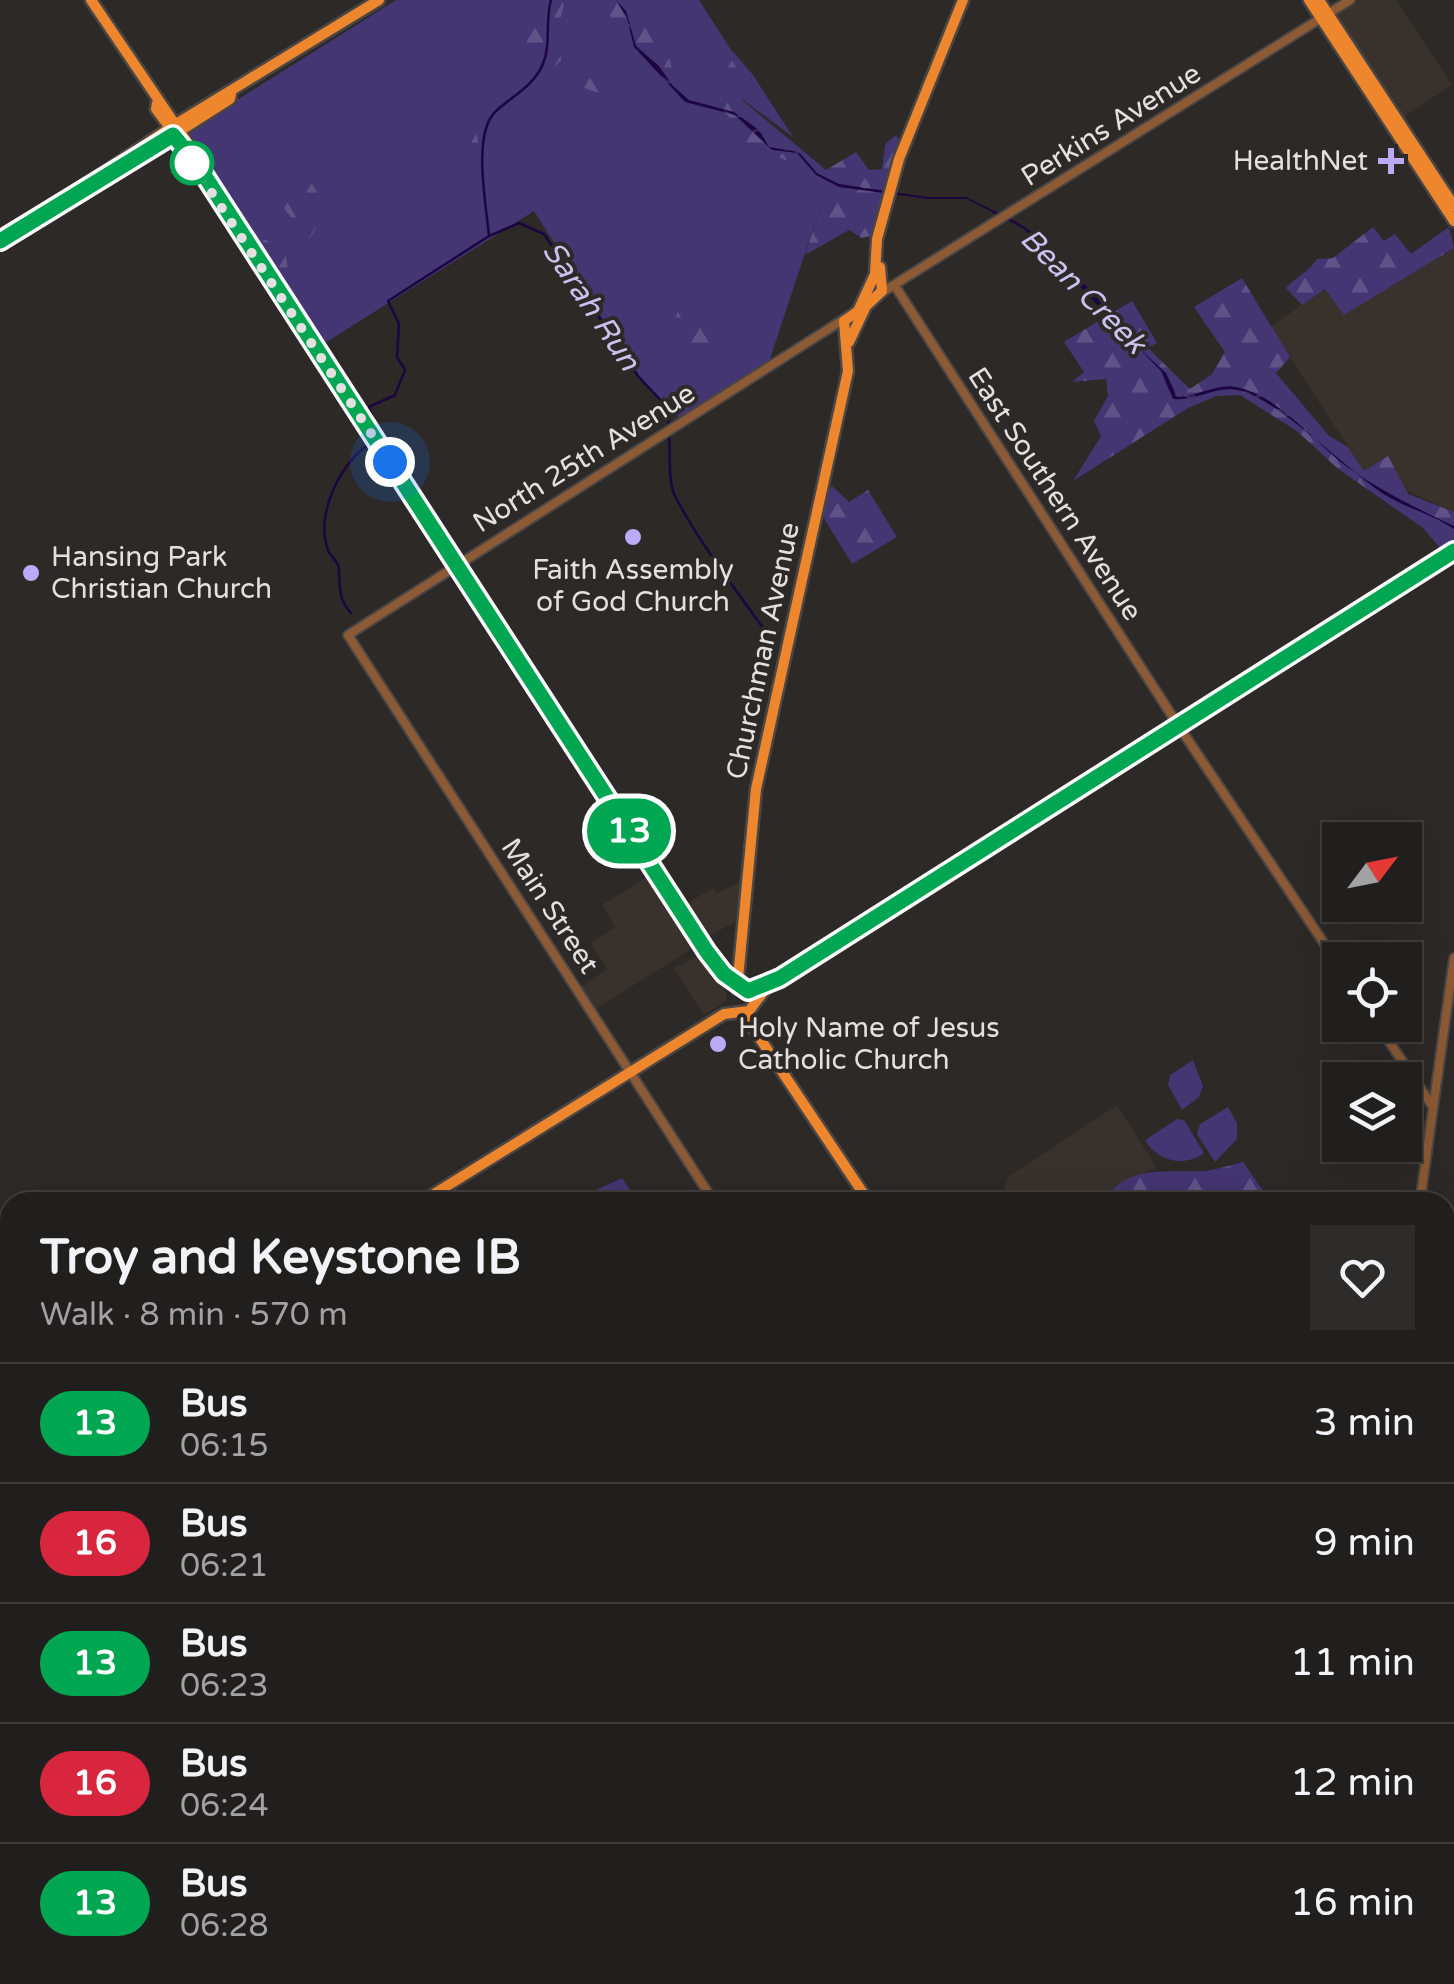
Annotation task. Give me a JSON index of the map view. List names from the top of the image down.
{
  "streets": {
    "main road": ["Churchman Avenue"],
    "street": [
      "Perkins Avenue",
      "North 25th Avenue",
      "East Southern Avenue",
      "Main Street"
    ]
  },
  "crossings": [
    ["Perkins Avenue", "East Southern Avenue"],
    ["Perkins Avenue", "Churchman Avenue"],
    ["North 25th Avenue", "Churchman Avenue"],
    ["North 25th Avenue", "Main Street"]
  ],
  "water": ["Bean Creek", "Sarah Run"],
  "places": {
    "health": ["HealthNet"],
    "other": ["Faith Assembly of God Church", "Hansing Park Christian Church", "Holy Name of Jesus Catholic Church"]
  },
  "lines": ["bus line 13"],
  "north": "top right",
  "page": {
    "on_map": "13",
    "heading": ["Troy and Keystone IB", "Walk · 8 min · 570 m"],
    "list": [
      {
        "mark": "13",
        "name": "Bus",
        "note": "06:15",
        "value": "3 min"
      },
      {
        "mark": "16",
        "name": "Bus",
        "note": "06:21",
        "value": "9 min"
      },
      {
        "mark": "13",
        "name": "Bus",
        "note": "06:23",
        "value": "11 min"
      },
      {
        "mark": "16",
        "name": "Bus",
        "note": "06:24",
        "value": "12 min"
      },
      {
        "mark": "13",
        "name": "Bus",
        "note": "06:28",
        "value": "16 min"
      }
    ]
  }
}
